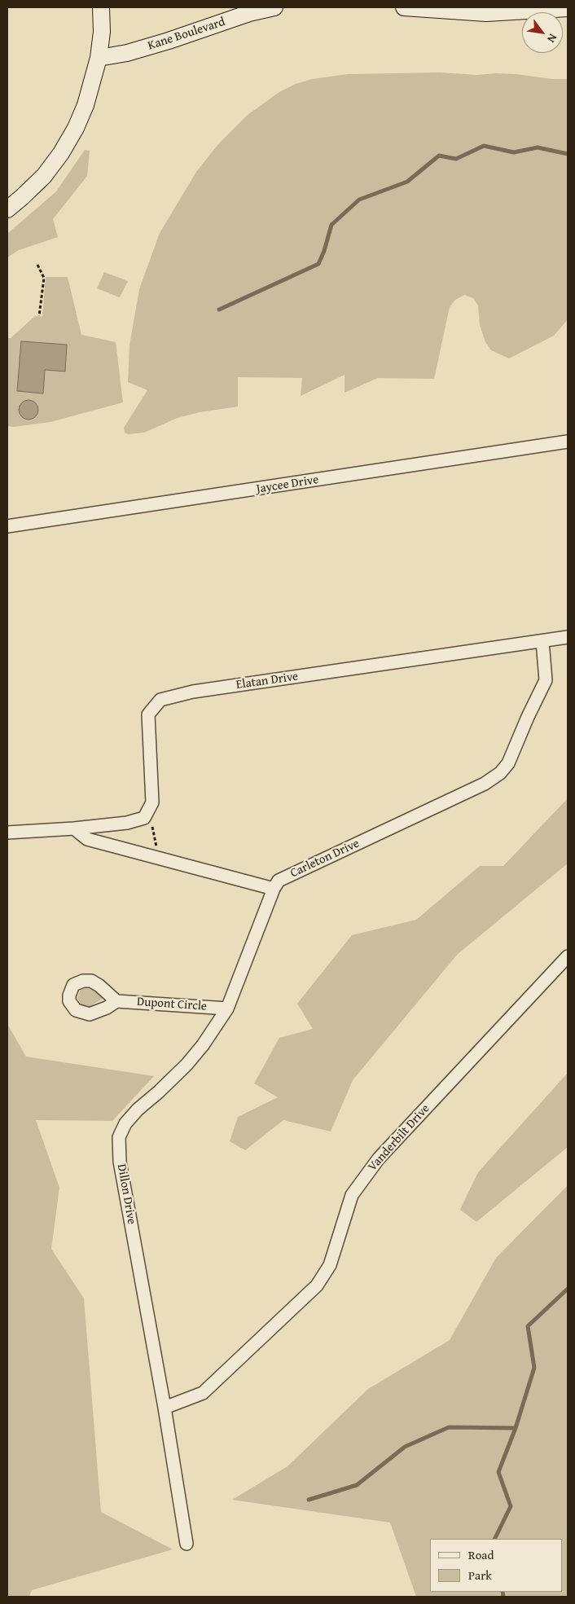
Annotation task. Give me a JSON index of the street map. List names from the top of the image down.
{
  "streets": {
    "street": [
      "Kane Boulevard",
      "Jaycee Drive",
      "Elatan Drive",
      "Carleton Drive",
      "Dupont Circle",
      "Vanderbilt Drive",
      "Dillon Drive"
    ]
  },
  "crossings": [
    ["Elatan Drive", "Carleton Drive"],
    ["Carleton Drive", "Dillon Drive"],
    ["Dupont Circle", "Dillon Drive"],
    ["Vanderbilt Drive", "Dillon Drive"]
  ],
  "legend": ["Road", "Park"],
  "north": "bottom right"
}
